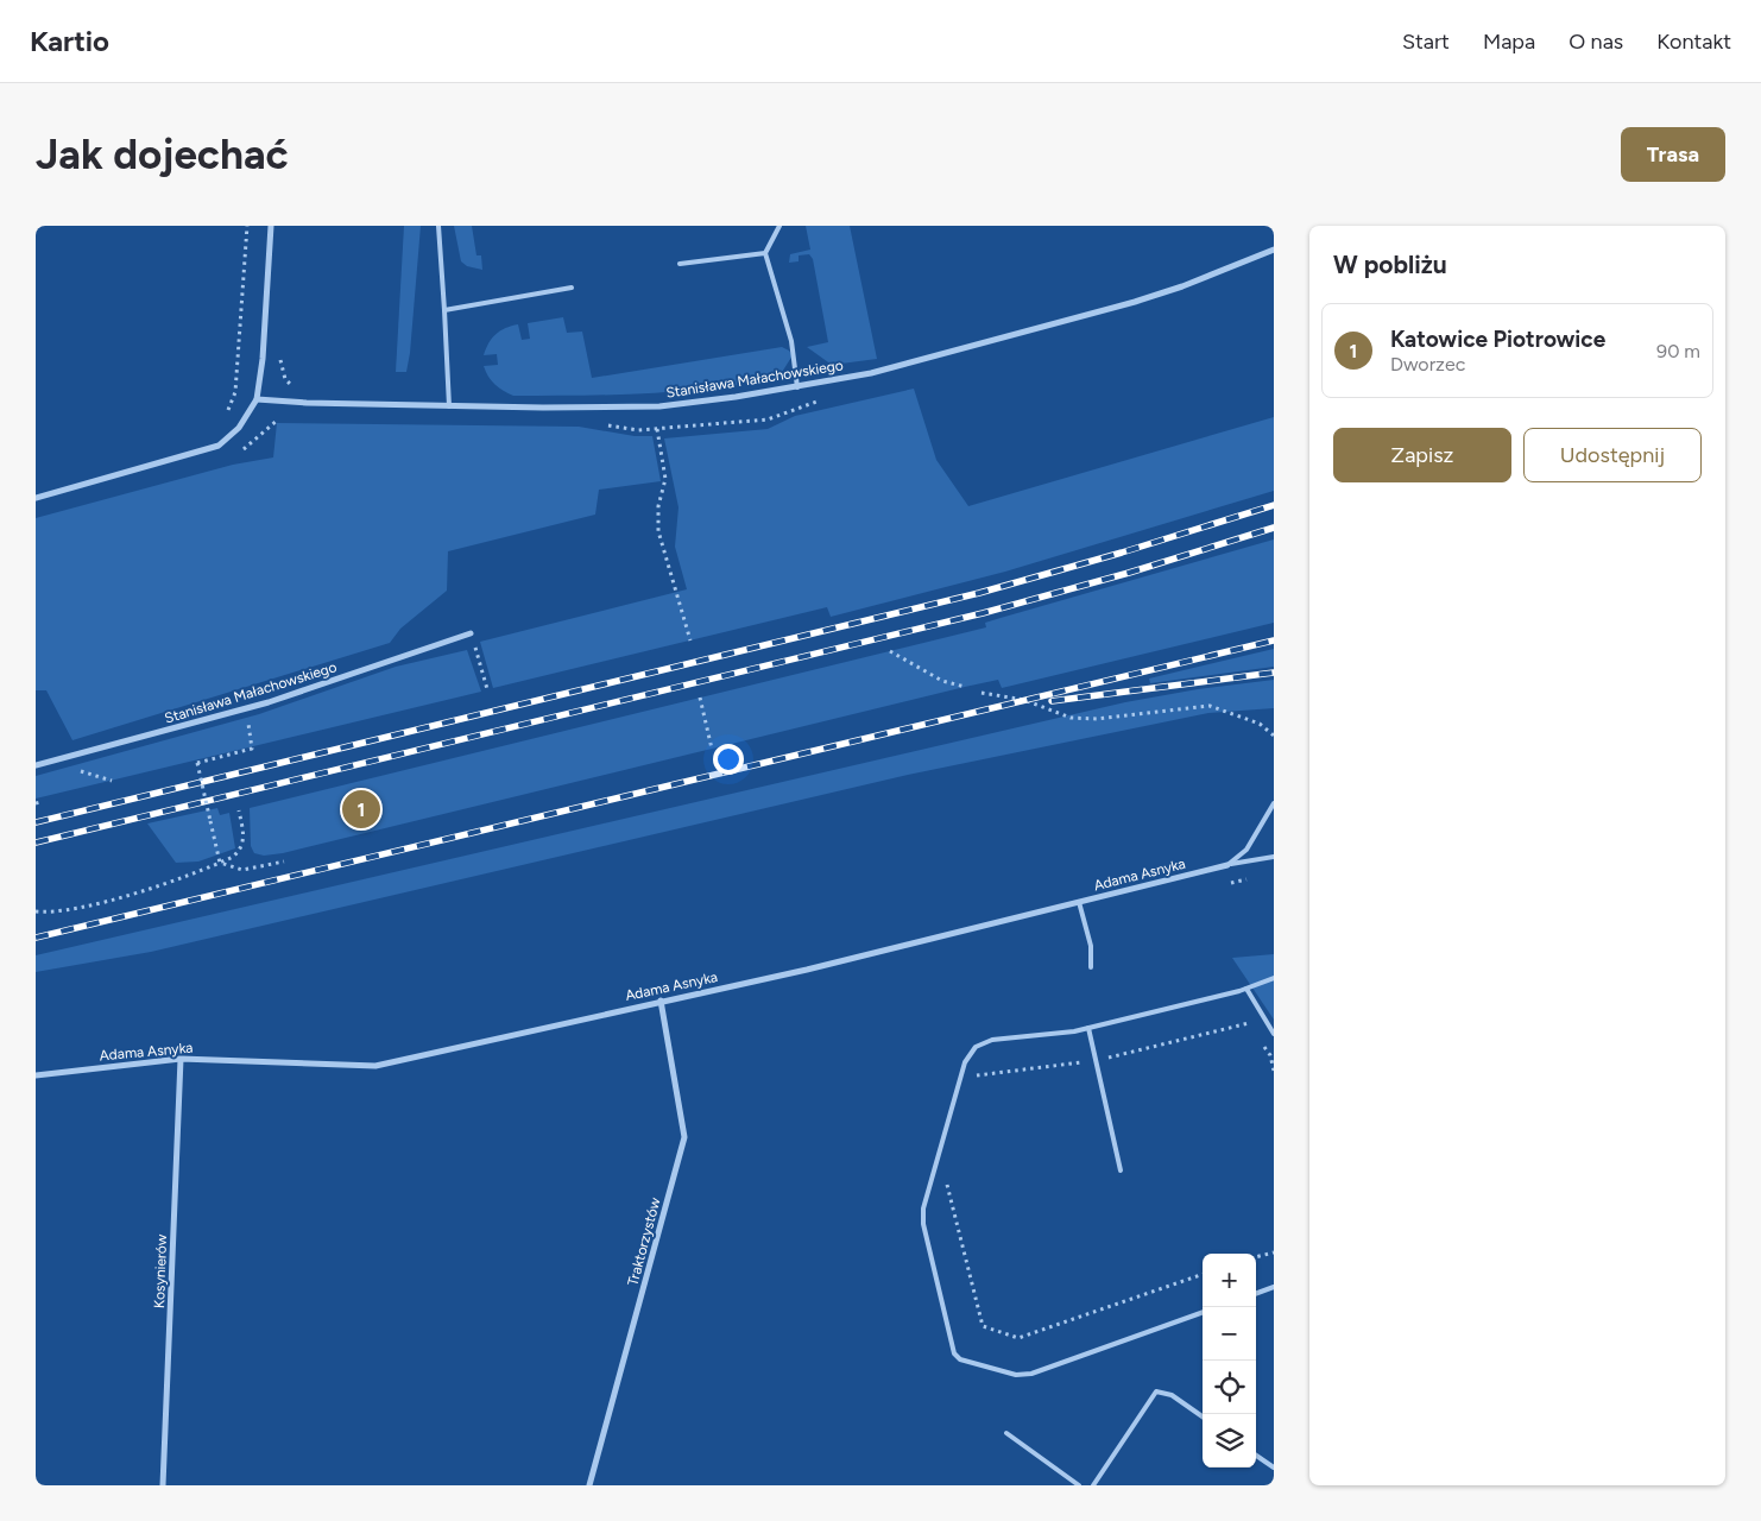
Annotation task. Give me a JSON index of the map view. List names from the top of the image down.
{
  "streets": {
    "street": [
      "Stanisława Małachowskiego",
      "Adama Asnyka",
      "Traktorzystów",
      "Kosynierów"
    ]
  },
  "crossings": [
    ["Adama Asnyka", "Traktorzystów"],
    ["Adama Asnyka", "Kosynierów"]
  ],
  "page": {
    "header": "Kartio",
    "nav": [
      "Start",
      "Mapa",
      "O nas",
      "Kontakt"
    ],
    "buttons": [
      "Trasa",
      ["Zapisz", "Udostępnij"]
    ],
    "title": "Jak dojechać",
    "heading": "W pobliżu",
    "list": [
      {
        "mark": "1",
        "name": "Katowice Piotrowice",
        "note": "Dworzec",
        "value": "90 m"
      }
    ],
    "pins": "1",
    "map_buttons": ["+", "−"]
  }
}
